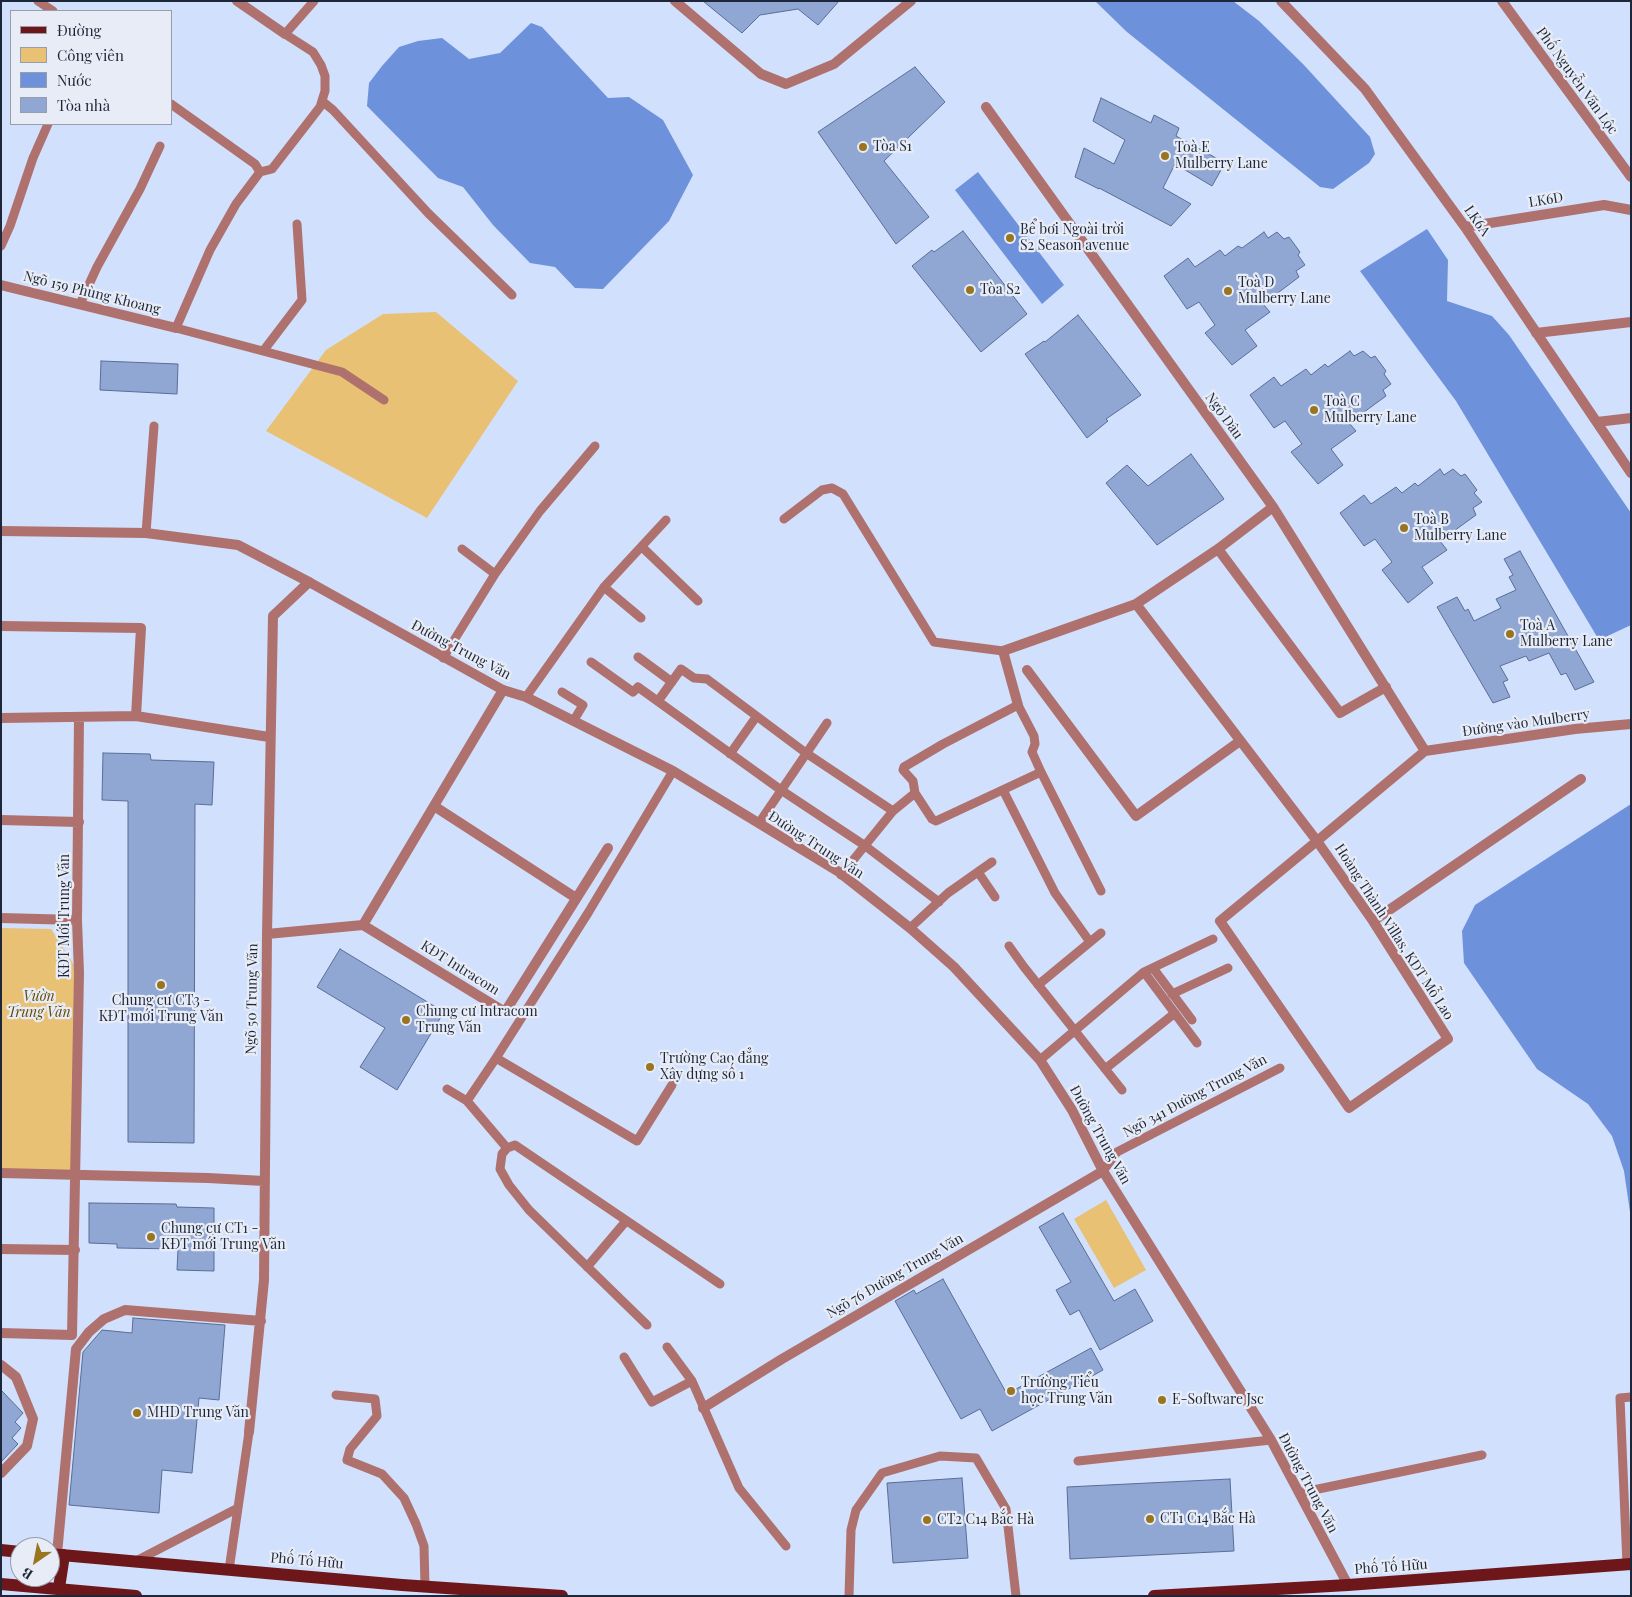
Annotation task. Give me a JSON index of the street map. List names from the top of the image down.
{
  "streets": {
    "main road": ["Phố Tố Hữu"],
    "street": [
      "Phố Nguyễn Văn Lộc",
      "LK6D",
      "LK6A",
      "Ngõ 159 Phùng Khoang",
      "Ngõ Dâu",
      "Đường Trung Văn",
      "Đường vào Mulberry",
      "KĐT Mới Trung Văn",
      "Hoàng Thành Villas, KDT Mỗ Lao",
      "KĐT Intracom",
      "Ngõ 50 Trung Văn",
      "Ngõ 76 Đường Trung Văn"
    ],
    "lane": ["Ngõ 341 Đường Trung Văn"]
  },
  "crossings": [
    ["LK6D", "LK6A"],
    ["Ngõ Dâu", "Đường vào Mulberry"],
    ["Đường Trung Văn", "Ngõ 50 Trung Văn"],
    ["Đường Trung Văn", "Ngõ 341 Đường Trung Văn"],
    ["Đường Trung Văn", "Ngõ 76 Đường Trung Văn"],
    ["Đường Trung Văn", "Phố Tố Hữu"],
    ["Ngõ 341 Đường Trung Văn", "Ngõ 76 Đường Trung Văn"]
  ],
  "parks": ["Vườn Trung Văn"],
  "places": [
    "Tòa S1",
    "Toà E Mulberry Lane",
    "Bể bơi Ngoài trời S2 Season avenue",
    "Tòa S2",
    "Toà D Mulberry Lane",
    "Toà C Mulberry Lane",
    "Toà B Mulberry Lane",
    "Toà A Mulberry Lane",
    "Chung cư CT3 - KĐT mới Trung Văn",
    "Chung cư Intracom Trung Văn",
    "Trường Cao đẳng Xây dựng số 1",
    "Chung cư CT1 - KĐT mới Trung Văn",
    "Trường Tiểu học Trung Văn",
    "E-Software Jsc",
    "MHD Trung Văn",
    "CT1 C14 Bắc Hà",
    "CT2 C14 Bắc Hà"
  ],
  "legend": [
    "Đường",
    "Công viên",
    "Nước",
    "Tòa nhà"
  ],
  "north": "bottom left"
}
